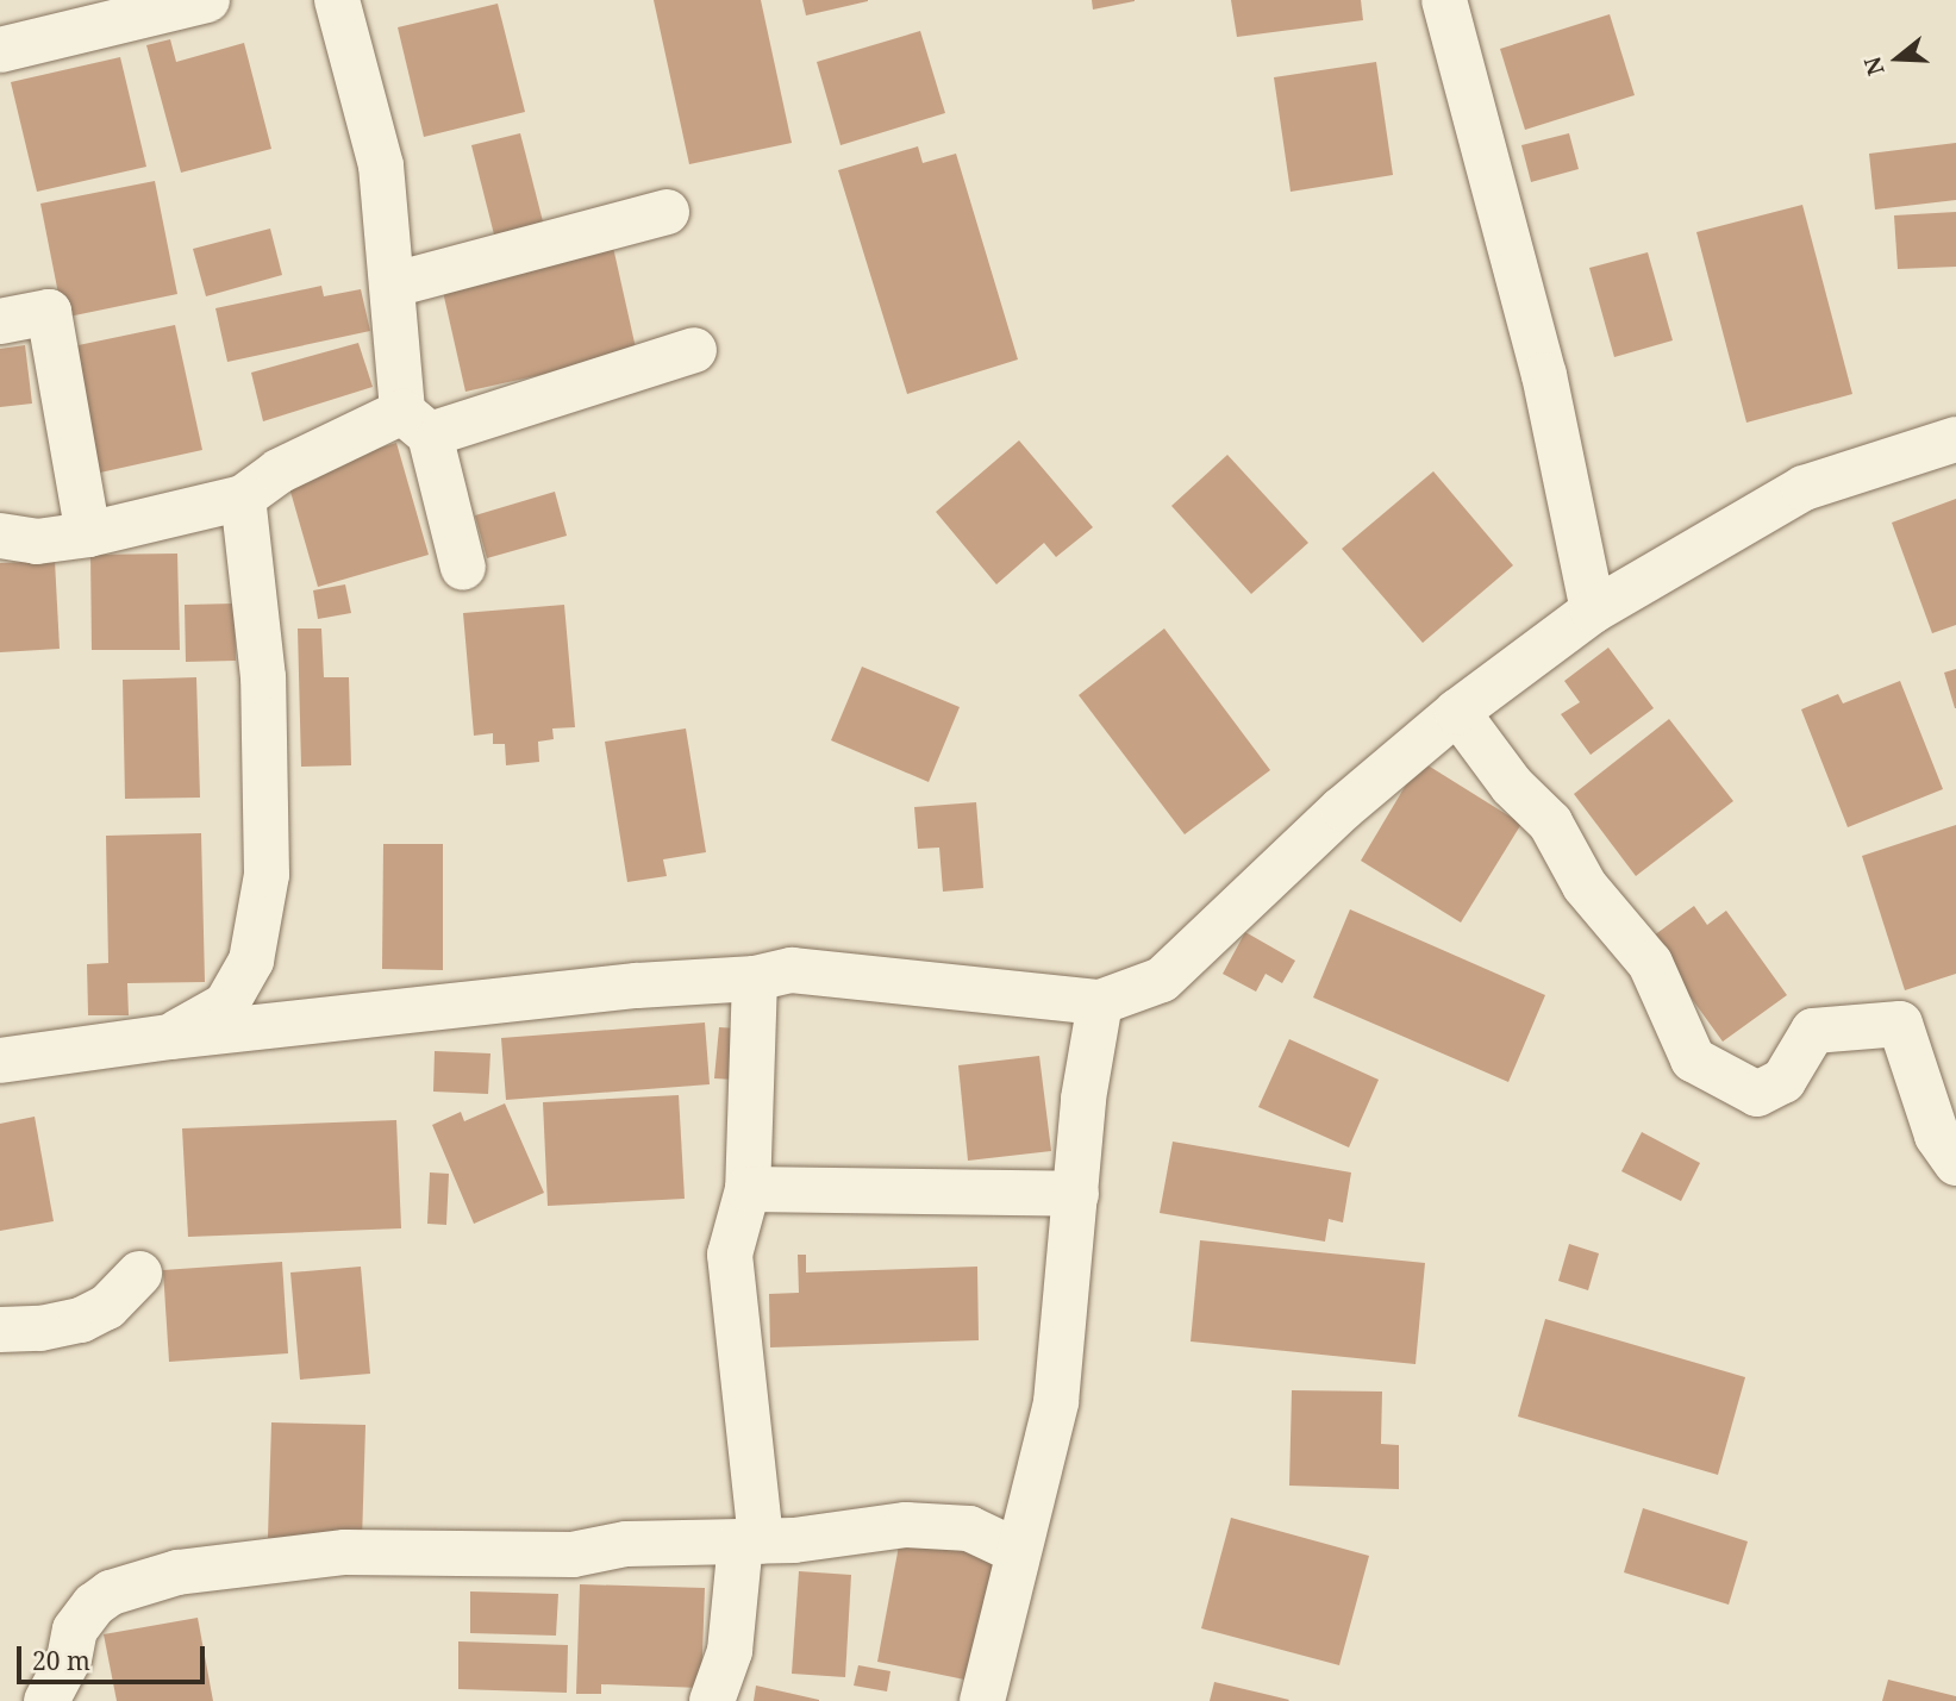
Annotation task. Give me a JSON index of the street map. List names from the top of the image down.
{
  "scale_bar": "20 m",
  "north": "left"
}
